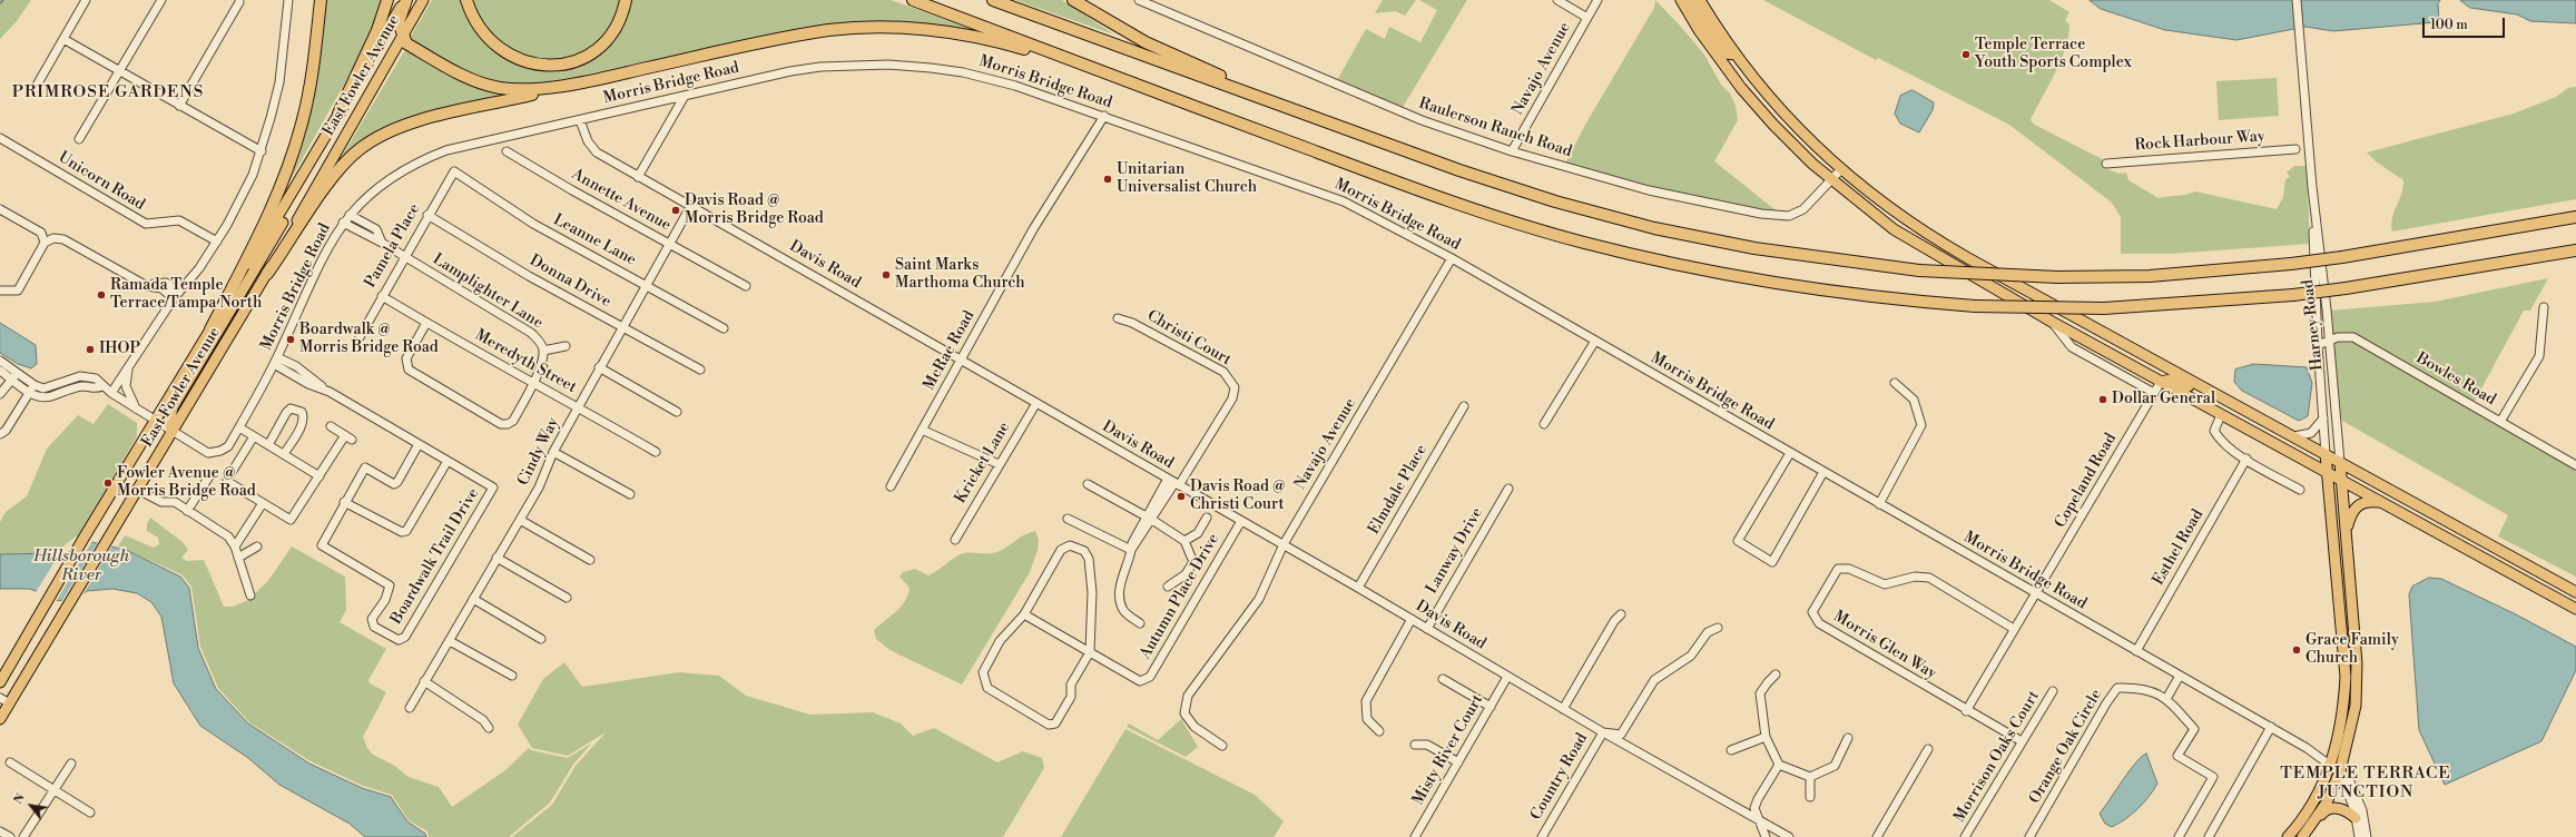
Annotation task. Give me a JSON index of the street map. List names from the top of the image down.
{
  "streets": {
    "main road": ["East Fowler Avenue"],
    "street": [
      "Navajo Avenue",
      "Morris Bridge Road",
      "Raulerson Ranch Road",
      "Rock Harbour Way",
      "Unicorn Road",
      "Annette Avenue",
      "Leanne Lane",
      "Pamela Place",
      "Davis Road",
      "Donna Drive",
      "Lamplighter Lane",
      "Harney Road",
      "Christi Court",
      "McRae Road",
      "Meredyth Street",
      "Bowles Road",
      "Cindy Way",
      "Kricket Lane",
      "Copeland Road",
      "Elmdale Place",
      "Esthel Road",
      "Lanway Drive",
      "Boardwalk Trail Drive",
      "Autumn Place Drive",
      "Morris Glen Way",
      "Orange Oak Circle",
      "Misty River Court",
      "Morrison Oaks Court",
      "Country Road"
    ]
  },
  "crossings": [
    ["Navajo Avenue", "Morris Bridge Road"],
    ["Navajo Avenue", "Raulerson Ranch Road"],
    ["Navajo Avenue", "Davis Road"],
    ["East Fowler Avenue", "Morris Bridge Road"],
    ["Morris Bridge Road", "Davis Road"],
    ["Morris Bridge Road", "Lamplighter Lane"],
    ["Morris Bridge Road", "McRae Road"],
    ["Morris Bridge Road", "Copeland Road"],
    ["Morris Bridge Road", "Esthel Road"],
    ["Morris Bridge Road", "Boardwalk Trail Drive"],
    ["Annette Avenue", "Cindy Way"],
    ["Leanne Lane", "Pamela Place"],
    ["Leanne Lane", "Cindy Way"],
    ["Pamela Place", "Donna Drive"],
    ["Pamela Place", "Lamplighter Lane"],
    ["Pamela Place", "Meredyth Street"],
    ["Davis Road", "Christi Court"],
    ["Davis Road", "McRae Road"],
    ["Davis Road", "Cindy Way"],
    ["Davis Road", "Kricket Lane"],
    ["Davis Road", "Elmdale Place"],
    ["Davis Road", "Lanway Drive"],
    ["Davis Road", "Autumn Place Drive"],
    ["Davis Road", "Misty River Court"],
    ["Davis Road", "Country Road"],
    ["Donna Drive", "Cindy Way"],
    ["Lamplighter Lane", "Meredyth Street"],
    ["Harney Road", "Bowles Road"],
    ["Meredyth Street", "Cindy Way"],
    ["Copeland Road", "Morris Glen Way"],
    ["Morris Glen Way", "Morrison Oaks Court"]
  ],
  "districts": ["PRIMROSE GARDENS", "TEMPLE TERRACE JUNCTION"],
  "water": ["Hillsborough River"],
  "places": [
    "Temple Terrace Youth Sports Complex",
    "Unitarian Universalist Church",
    "Davis Road @ Morris Bridge Road",
    "Saint Marks Marthoma Church",
    "Ramada Temple Terrace/Tampa North",
    "Boardwalk @ Morris Bridge Road",
    "IHOP",
    "Dollar General",
    "Fowler Avenue @ Morris Bridge Road",
    "Davis Road @ Christi Court",
    "Grace Family Church"
  ],
  "scale_bar": "100 m",
  "north": "top left"
}
